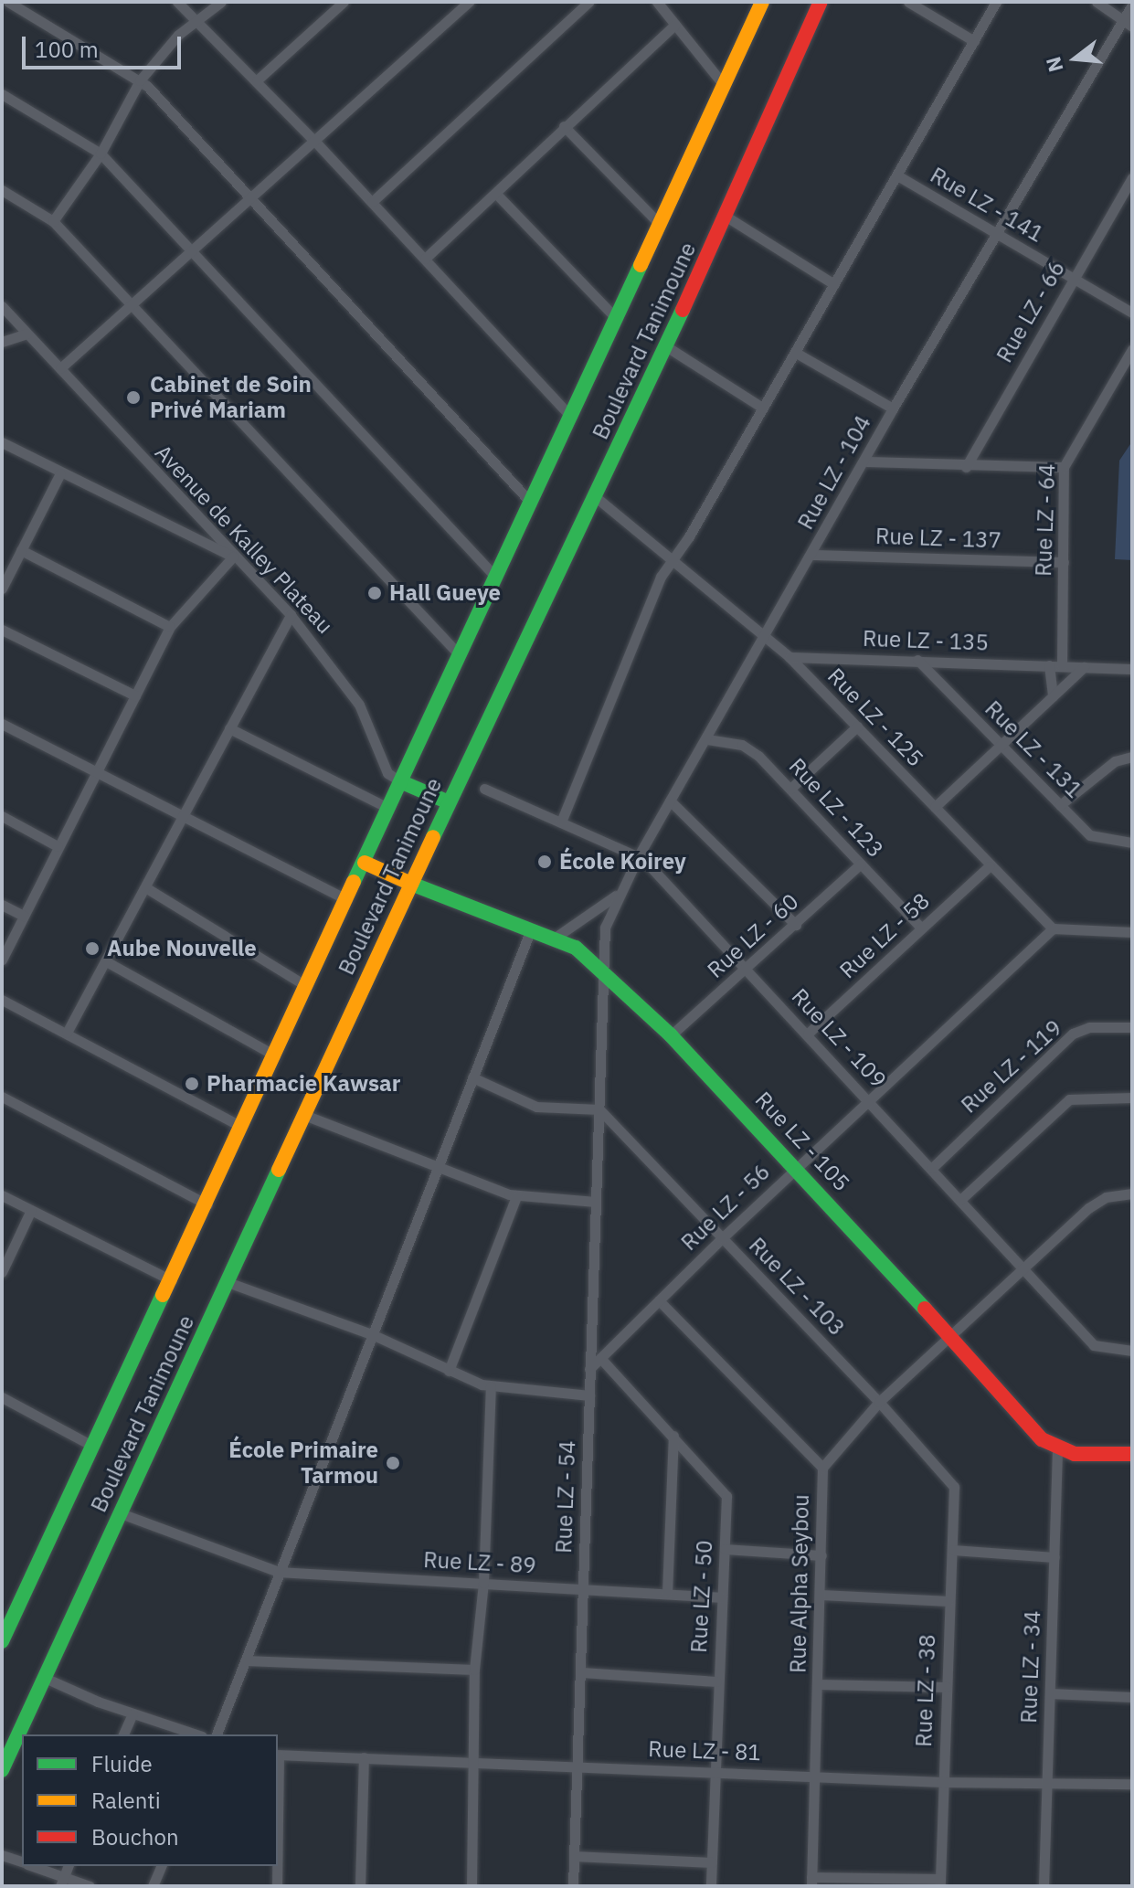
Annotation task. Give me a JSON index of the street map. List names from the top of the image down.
{
  "streets": {
    "main road": ["Boulevard Tanimoune", "Rue LZ - 105"],
    "street": [
      "Rue LZ - 141",
      "Rue LZ - 66",
      "Rue LZ - 104",
      "Rue LZ - 64",
      "Rue LZ - 137",
      "Avenue de Kalley Plateau",
      "Rue LZ - 135",
      "Rue LZ - 125",
      "Rue LZ - 131",
      "Rue LZ - 123",
      "Rue LZ - 60",
      "Rue LZ - 58",
      "Rue LZ - 109",
      "Rue LZ - 119",
      "Rue LZ - 56",
      "Rue LZ - 103",
      "Rue LZ - 54",
      "Rue LZ - 89",
      "Rue Alpha Seybou",
      "Rue LZ - 50",
      "Rue LZ - 34",
      "Rue LZ - 38",
      "Rue LZ - 81"
    ]
  },
  "crossings": [
    ["Rue LZ - 141", "Rue LZ - 66"],
    ["Rue LZ - 141", "Rue LZ - 104"],
    ["Boulevard Tanimoune", "Avenue de Kalley Plateau"],
    ["Boulevard Tanimoune", "Rue LZ - 125"],
    ["Boulevard Tanimoune", "Rue LZ - 105"],
    ["Boulevard Tanimoune", "Rue LZ - 89"],
    ["Rue LZ - 104", "Rue LZ - 137"],
    ["Rue LZ - 104", "Rue LZ - 125"],
    ["Rue LZ - 104", "Rue LZ - 123"],
    ["Rue LZ - 104", "Rue LZ - 109"],
    ["Rue LZ - 104", "Rue LZ - 105"],
    ["Rue LZ - 104", "Rue LZ - 103"],
    ["Rue LZ - 104", "Rue LZ - 54"],
    ["Rue LZ - 64", "Rue LZ - 137"],
    ["Rue LZ - 64", "Rue LZ - 135"],
    ["Rue LZ - 135", "Rue LZ - 125"],
    ["Rue LZ - 135", "Rue LZ - 131"],
    ["Rue LZ - 125", "Rue LZ - 58"],
    ["Rue LZ - 125", "Rue LZ - 56"],
    ["Rue LZ - 123", "Rue LZ - 60"],
    ["Rue LZ - 123", "Rue LZ - 58"],
    ["Rue LZ - 60", "Rue LZ - 109"],
    ["Rue LZ - 60", "Rue LZ - 105"],
    ["Rue LZ - 58", "Rue LZ - 109"],
    ["Rue LZ - 109", "Rue LZ - 119"],
    ["Rue LZ - 109", "Rue LZ - 56"],
    ["Rue LZ - 109", "Rue Alpha Seybou"],
    ["Rue LZ - 105", "Rue LZ - 56"],
    ["Rue LZ - 105", "Rue Alpha Seybou"],
    ["Rue LZ - 105", "Rue LZ - 34"],
    ["Rue LZ - 56", "Rue LZ - 103"],
    ["Rue LZ - 56", "Rue LZ - 54"],
    ["Rue LZ - 56", "Rue LZ - 50"],
    ["Rue LZ - 103", "Rue LZ - 54"],
    ["Rue LZ - 103", "Rue Alpha Seybou"],
    ["Rue LZ - 103", "Rue LZ - 38"],
    ["Rue LZ - 54", "Rue LZ - 89"],
    ["Rue LZ - 54", "Rue LZ - 81"],
    ["Rue LZ - 89", "Rue LZ - 50"],
    ["Rue Alpha Seybou", "Rue LZ - 81"],
    ["Rue LZ - 50", "Rue LZ - 81"],
    ["Rue LZ - 34", "Rue LZ - 81"],
    ["Rue LZ - 38", "Rue LZ - 81"]
  ],
  "places": [
    "Cabinet de Soin Privé Mariam",
    "Hall Gueye",
    "École Koirey",
    "Aube Nouvelle",
    "Pharmacie Kawsar",
    "École Primaire Tarmou"
  ],
  "legend": ["Fluide", "Ralenti", "Bouchon"],
  "scale_bar": "100 m",
  "north": "left"
}
